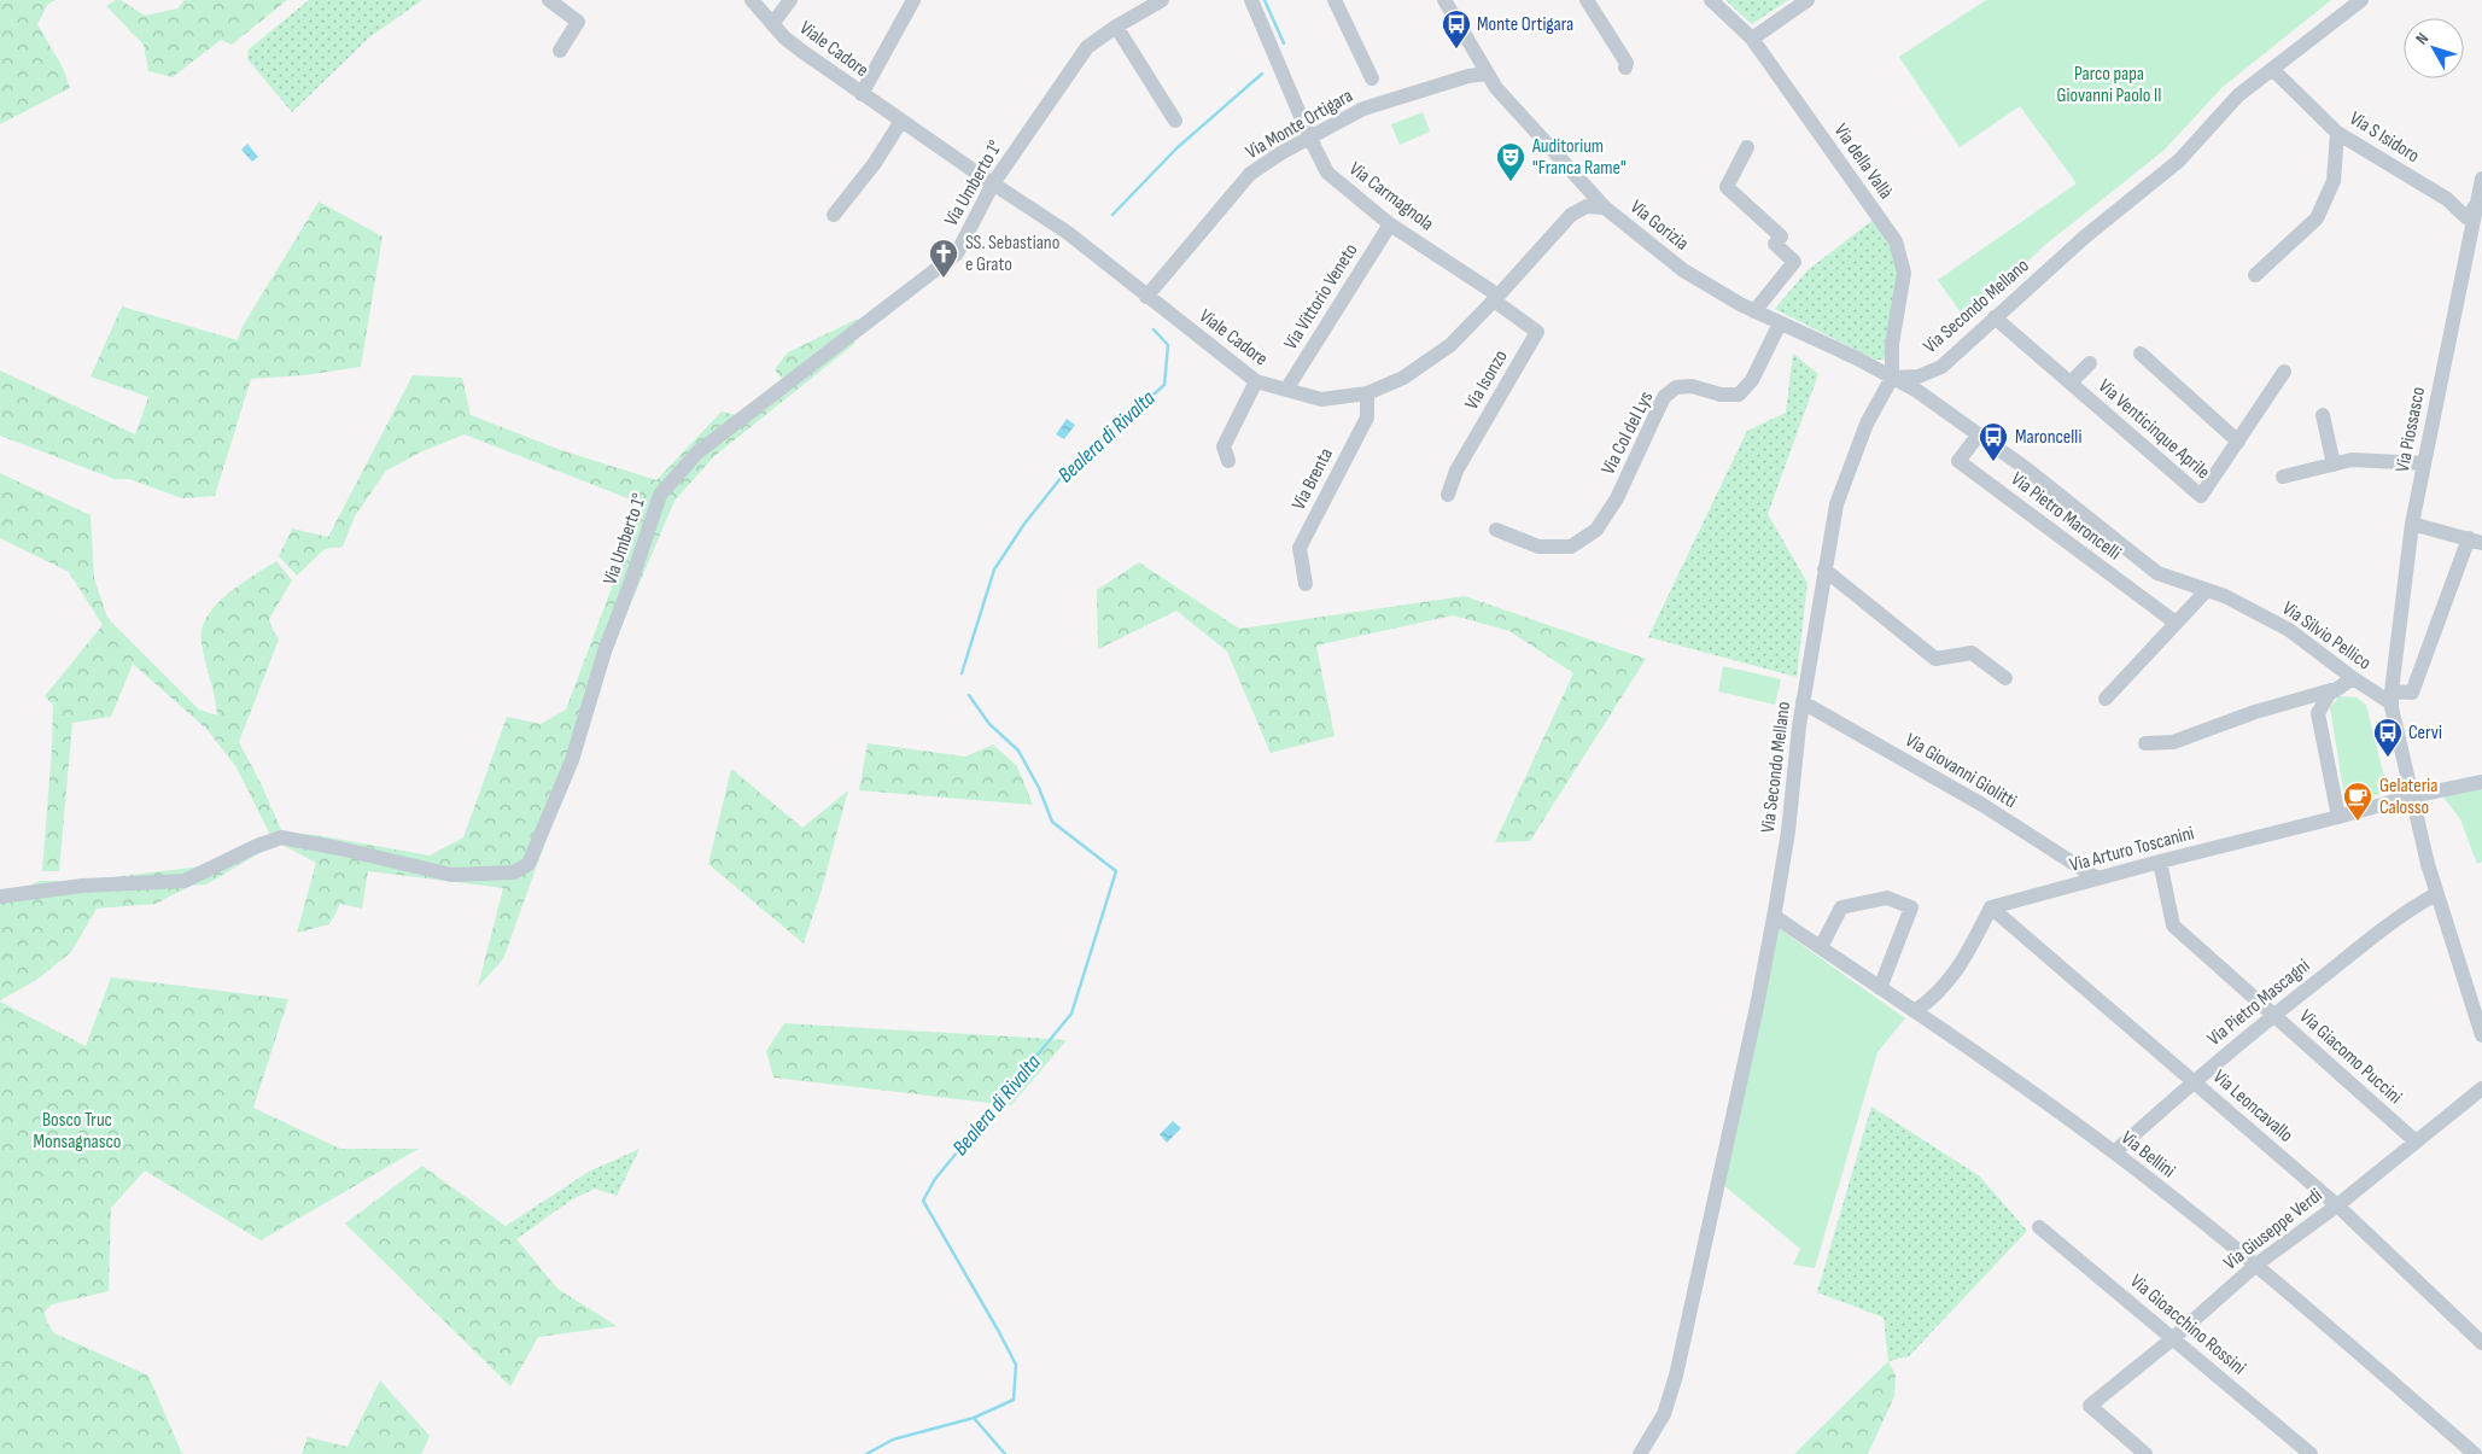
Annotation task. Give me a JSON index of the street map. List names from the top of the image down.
{
  "streets": {
    "street": [
      "Viale Cadore",
      "Via Monte Ortigara",
      "Via S Isidoro",
      "Via della Vallà",
      "Via Umberto 1°",
      "Via Carmagnola",
      "Via Gorizia",
      "Via Vittorio Veneto",
      "Via Secondo Mellano",
      "Via Isonzo",
      "Via Venticinque Aprile",
      "Via Piossasco",
      "Via Col del Lys",
      "Via Brenta",
      "Via Pietro Maroncelli",
      "Via Silvio Pellico",
      "Via Giovanni Giolitti",
      "Via Arturo Toscanini",
      "Via Pietro Mascagni",
      "Via Giacomo Puccini",
      "Via Leoncavallo",
      "Via Bellini",
      "Via Giuseppe Verdi",
      "Via Gioacchino Rossini"
    ]
  },
  "crossings": [
    ["Viale Cadore", "Via Monte Ortigara"],
    ["Viale Cadore", "Via Umberto 1°"],
    ["Viale Cadore", "Via Carmagnola"],
    ["Viale Cadore", "Via Gorizia"],
    ["Viale Cadore", "Via Vittorio Veneto"],
    ["Viale Cadore", "Via Isonzo"],
    ["Viale Cadore", "Via Brenta"],
    ["Via Monte Ortigara", "Via Carmagnola"],
    ["Via Monte Ortigara", "Via Gorizia"],
    ["Via S Isidoro", "Via Secondo Mellano"],
    ["Via S Isidoro", "Via Piossasco"],
    ["Via della Vallà", "Via Gorizia"],
    ["Via della Vallà", "Via Secondo Mellano"],
    ["Via della Vallà", "Via Pietro Maroncelli"],
    ["Via Carmagnola", "Via Vittorio Veneto"],
    ["Via Carmagnola", "Via Isonzo"],
    ["Via Gorizia", "Via Secondo Mellano"],
    ["Via Gorizia", "Via Col del Lys"],
    ["Via Gorizia", "Via Pietro Maroncelli"],
    ["Via Secondo Mellano", "Via Venticinque Aprile"],
    ["Via Secondo Mellano", "Via Pietro Maroncelli"],
    ["Via Secondo Mellano", "Via Giovanni Giolitti"],
    ["Via Secondo Mellano", "Via Bellini"],
    ["Via Piossasco", "Via Silvio Pellico"],
    ["Via Piossasco", "Via Arturo Toscanini"],
    ["Via Piossasco", "Via Pietro Mascagni"],
    ["Via Pietro Maroncelli", "Via Silvio Pellico"],
    ["Via Giovanni Giolitti", "Via Arturo Toscanini"],
    ["Via Arturo Toscanini", "Via Giacomo Puccini"],
    ["Via Arturo Toscanini", "Via Leoncavallo"],
    ["Via Pietro Mascagni", "Via Giacomo Puccini"],
    ["Via Pietro Mascagni", "Via Leoncavallo"],
    ["Via Pietro Mascagni", "Via Bellini"],
    ["Via Giacomo Puccini", "Via Giuseppe Verdi"],
    ["Via Leoncavallo", "Via Giuseppe Verdi"],
    ["Via Bellini", "Via Giuseppe Verdi"],
    ["Via Giuseppe Verdi", "Via Gioacchino Rossini"]
  ],
  "water": ["Bealera di Rivalta"],
  "parks": ["Parco papa Giovanni Paolo II", "Bosco Truc Monsagnasco"],
  "places": {
    "bus stop": ["Monte Ortigara", "Maroncelli", "Cervi"],
    "theatre": ["Auditorium \"Franca Rame\""],
    "church": ["SS. Sebastiano e Grato"],
    "cafe": ["Gelateria Calosso"]
  },
  "north": "top left"
}
